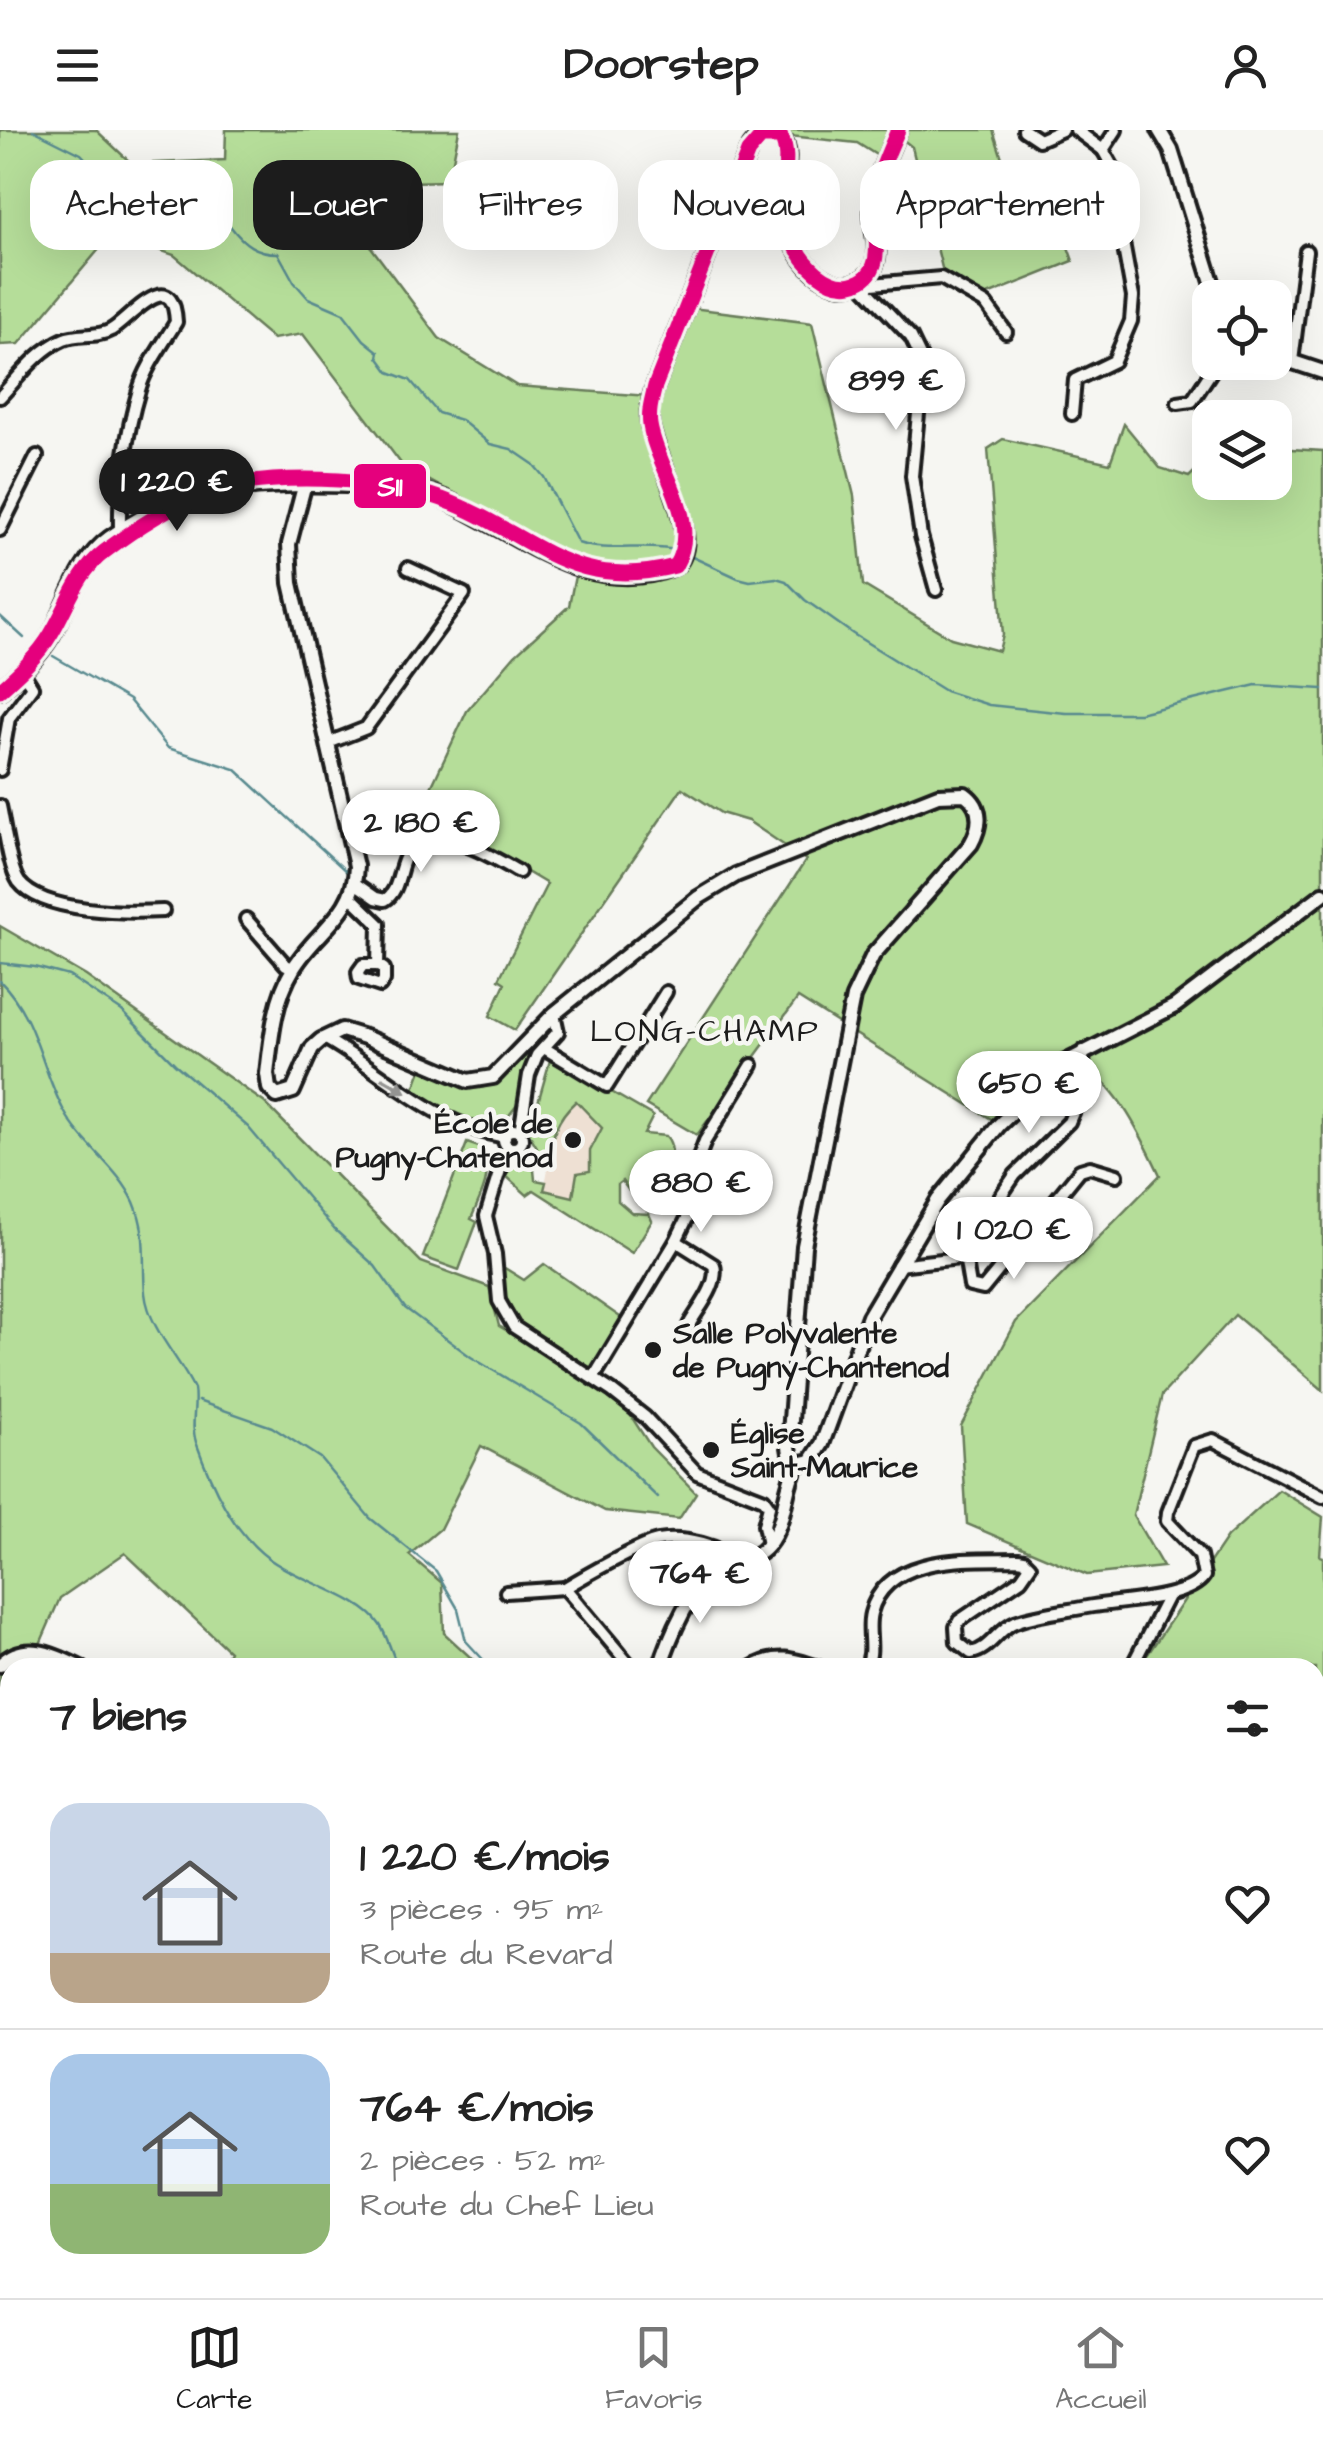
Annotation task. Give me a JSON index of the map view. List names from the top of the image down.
{
  "districts": ["LONG-CHAMP"],
  "places": ["École de Pugny-Chatenod", "Salle Polyvalente de Pugny-Chantenod", "Église Saint-Maurice"],
  "lines": ["transit line S11"],
  "page": {
    "header": "Doorstep",
    "chip": [
      "Acheter",
      "Louer",
      "Filtres",
      "Nouveau",
      "Appartement"
    ],
    "price": [
      "899 €",
      "1 220 €",
      "2 180 €",
      "650 €",
      "880 €",
      "1 020 €",
      "764 €"
    ],
    "heading": "7 biens",
    "list": [
      {
        "name": "1 220 €/mois",
        "note": "3 pièces · 95 m² · Route du Revard"
      },
      {
        "name": "764 €/mois",
        "note": "2 pièces · 52 m² · Route du Chef Lieu"
      }
    ],
    "tabs": ["Carte", "Favoris", "Accueil"]
  }
}
